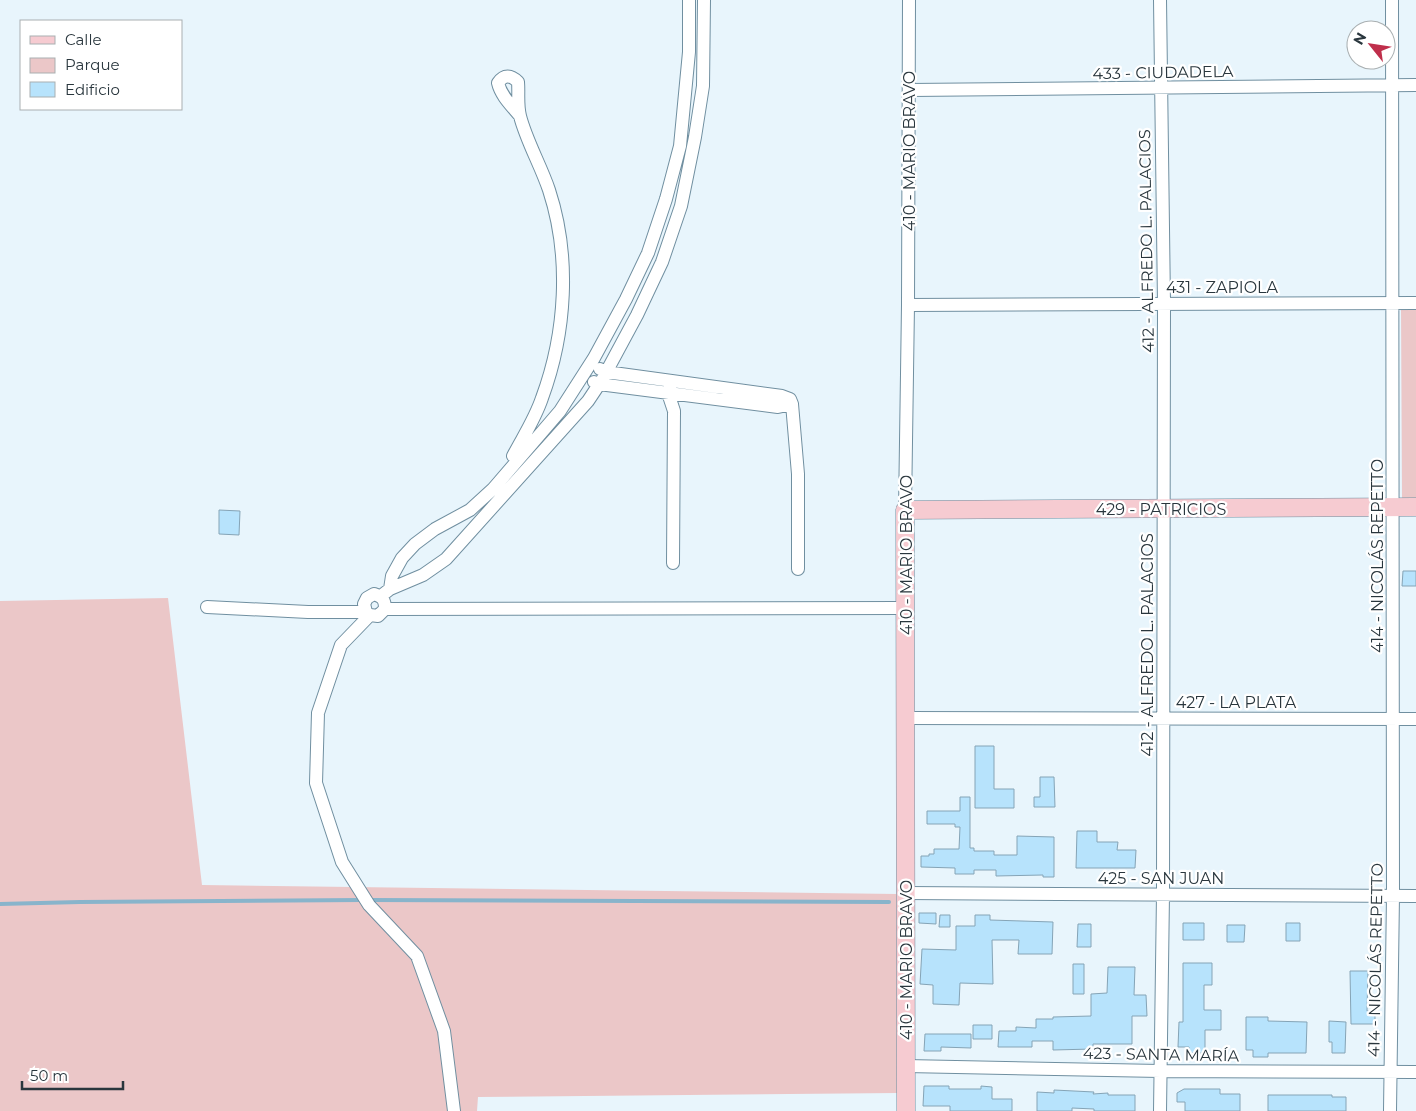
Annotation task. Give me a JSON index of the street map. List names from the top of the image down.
{
  "streets": {
    "street": [
      "433 - CIUDADELA",
      "410 - MARIO BRAVO",
      "412 - ALFREDO L. PALACIOS",
      "431 - ZAPIOLA",
      "429 - PATRICIOS",
      "414 - NICOLÁS REPETTO",
      "427 - LA PLATA",
      "425 - SAN JUAN",
      "423 - SANTA MARÍA"
    ]
  },
  "crossings": [
    ["433 - CIUDADELA", "410 - MARIO BRAVO"],
    ["433 - CIUDADELA", "412 - ALFREDO L. PALACIOS"],
    ["433 - CIUDADELA", "414 - NICOLÁS REPETTO"],
    ["410 - MARIO BRAVO", "431 - ZAPIOLA"],
    ["410 - MARIO BRAVO", "429 - PATRICIOS"],
    ["410 - MARIO BRAVO", "427 - LA PLATA"],
    ["410 - MARIO BRAVO", "425 - SAN JUAN"],
    ["410 - MARIO BRAVO", "423 - SANTA MARÍA"],
    ["412 - ALFREDO L. PALACIOS", "431 - ZAPIOLA"],
    ["412 - ALFREDO L. PALACIOS", "429 - PATRICIOS"],
    ["412 - ALFREDO L. PALACIOS", "427 - LA PLATA"],
    ["412 - ALFREDO L. PALACIOS", "425 - SAN JUAN"],
    ["412 - ALFREDO L. PALACIOS", "423 - SANTA MARÍA"],
    ["431 - ZAPIOLA", "414 - NICOLÁS REPETTO"],
    ["429 - PATRICIOS", "414 - NICOLÁS REPETTO"],
    ["414 - NICOLÁS REPETTO", "427 - LA PLATA"],
    ["414 - NICOLÁS REPETTO", "425 - SAN JUAN"],
    ["414 - NICOLÁS REPETTO", "423 - SANTA MARÍA"]
  ],
  "legend": ["Calle", "Parque", "Edificio"],
  "scale_bar": "50 m",
  "north": "top left"
}
